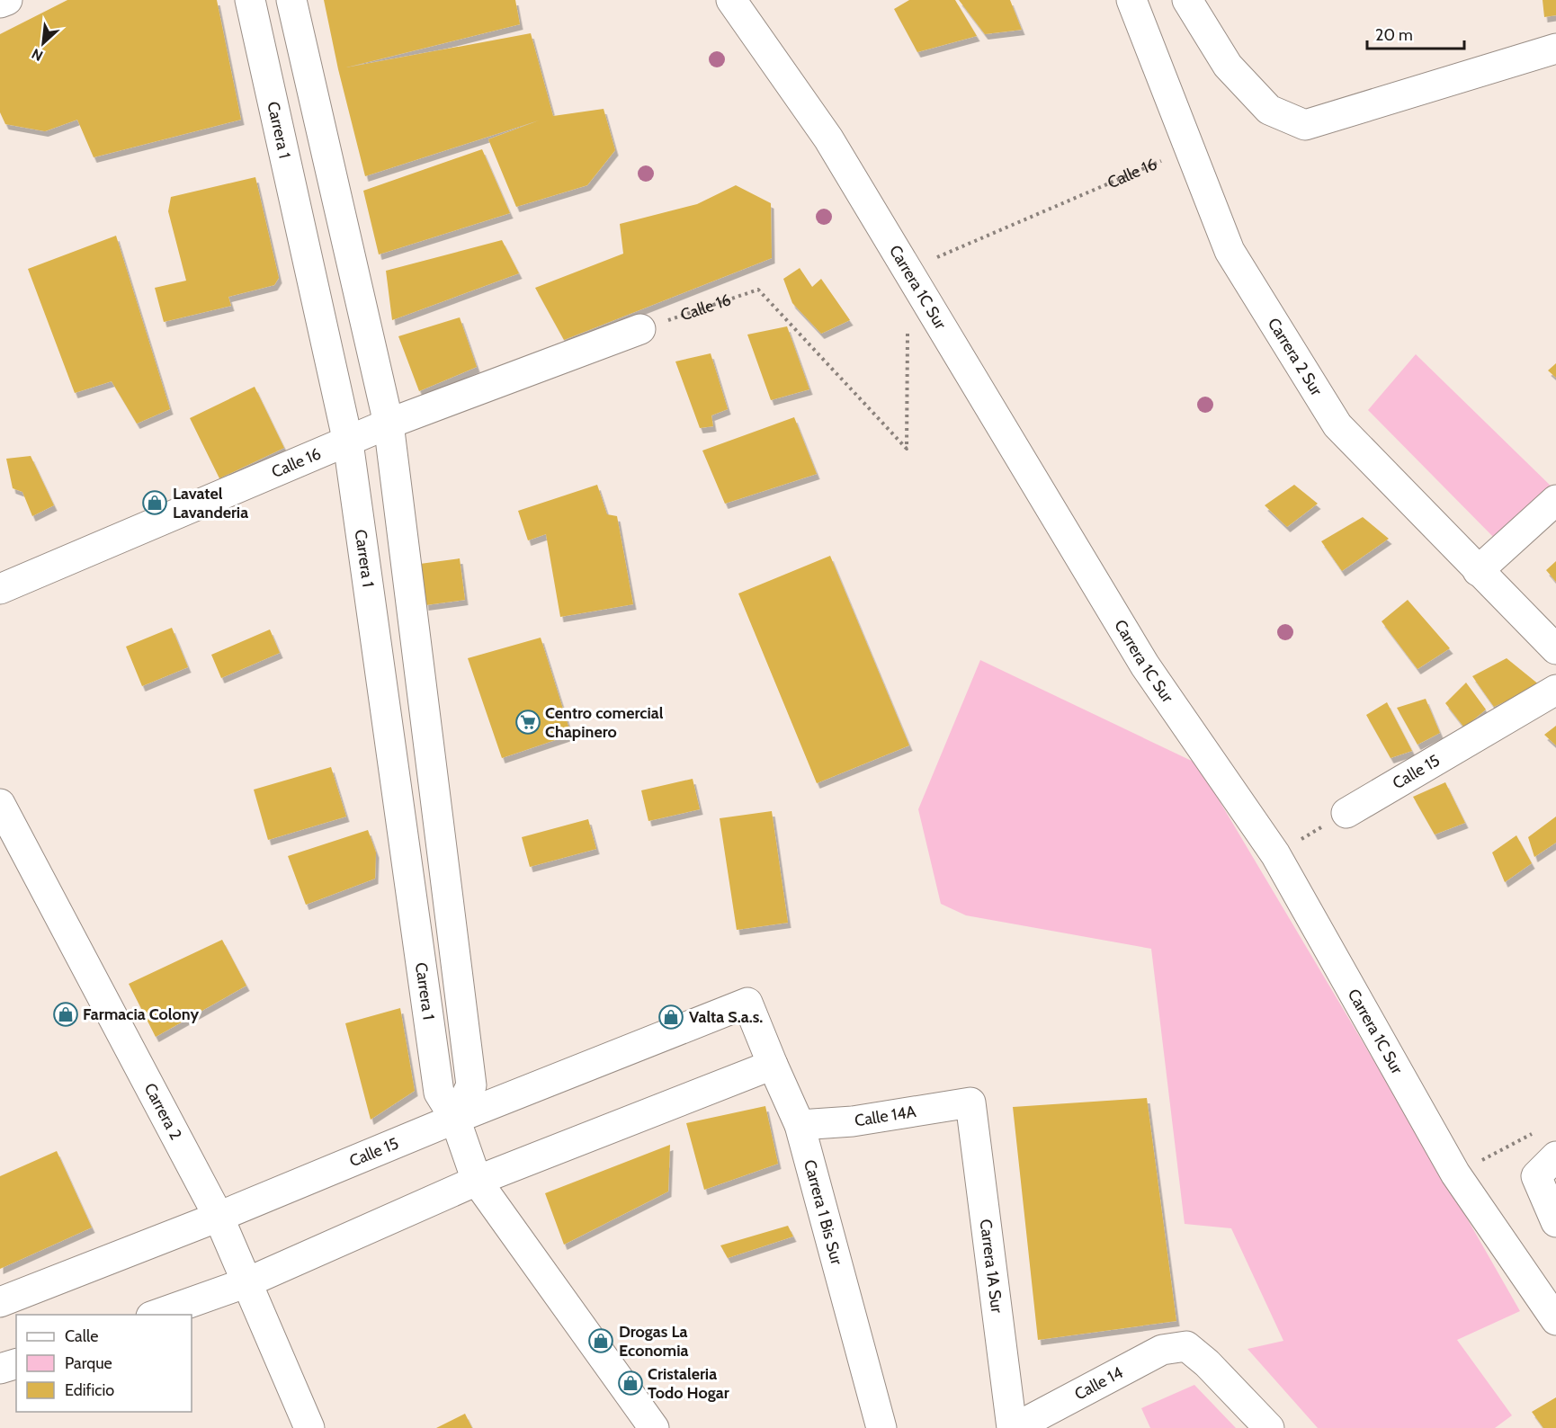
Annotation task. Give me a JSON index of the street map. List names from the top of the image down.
{
  "streets": {
    "main road": [
      "Carrera 1",
      "Calle 16",
      "Carrera 1C Sur",
      "Carrera 2 Sur",
      "Calle 15",
      "Carrera 2",
      "Calle 14A",
      "Carrera 1 Bis Sur",
      "Carrera 1A Sur",
      "Calle 14"
    ]
  },
  "crossings": [
    ["Carrera 1", "Calle 16"],
    ["Carrera 1", "Calle 15"],
    ["Calle 16", "Carrera 1C Sur"],
    ["Calle 16", "Carrera 2 Sur"],
    ["Calle 15", "Carrera 2"],
    ["Calle 15", "Carrera 1 Bis Sur"],
    ["Calle 14A", "Carrera 1 Bis Sur"],
    ["Calle 14A", "Carrera 1A Sur"],
    ["Carrera 1A Sur", "Calle 14"]
  ],
  "places": {
    "shop": [
      "Lavatel Lavanderia",
      "Farmacia Colony",
      "Valta S.a.s.",
      "Drogas La Economia",
      "Cristaleria Todo Hogar"
    ],
    "supermarket": ["Centro comercial Chapinero"]
  },
  "legend": ["Calle", "Parque", "Edificio"],
  "scale_bar": "20 m",
  "north": "bottom left"
}
